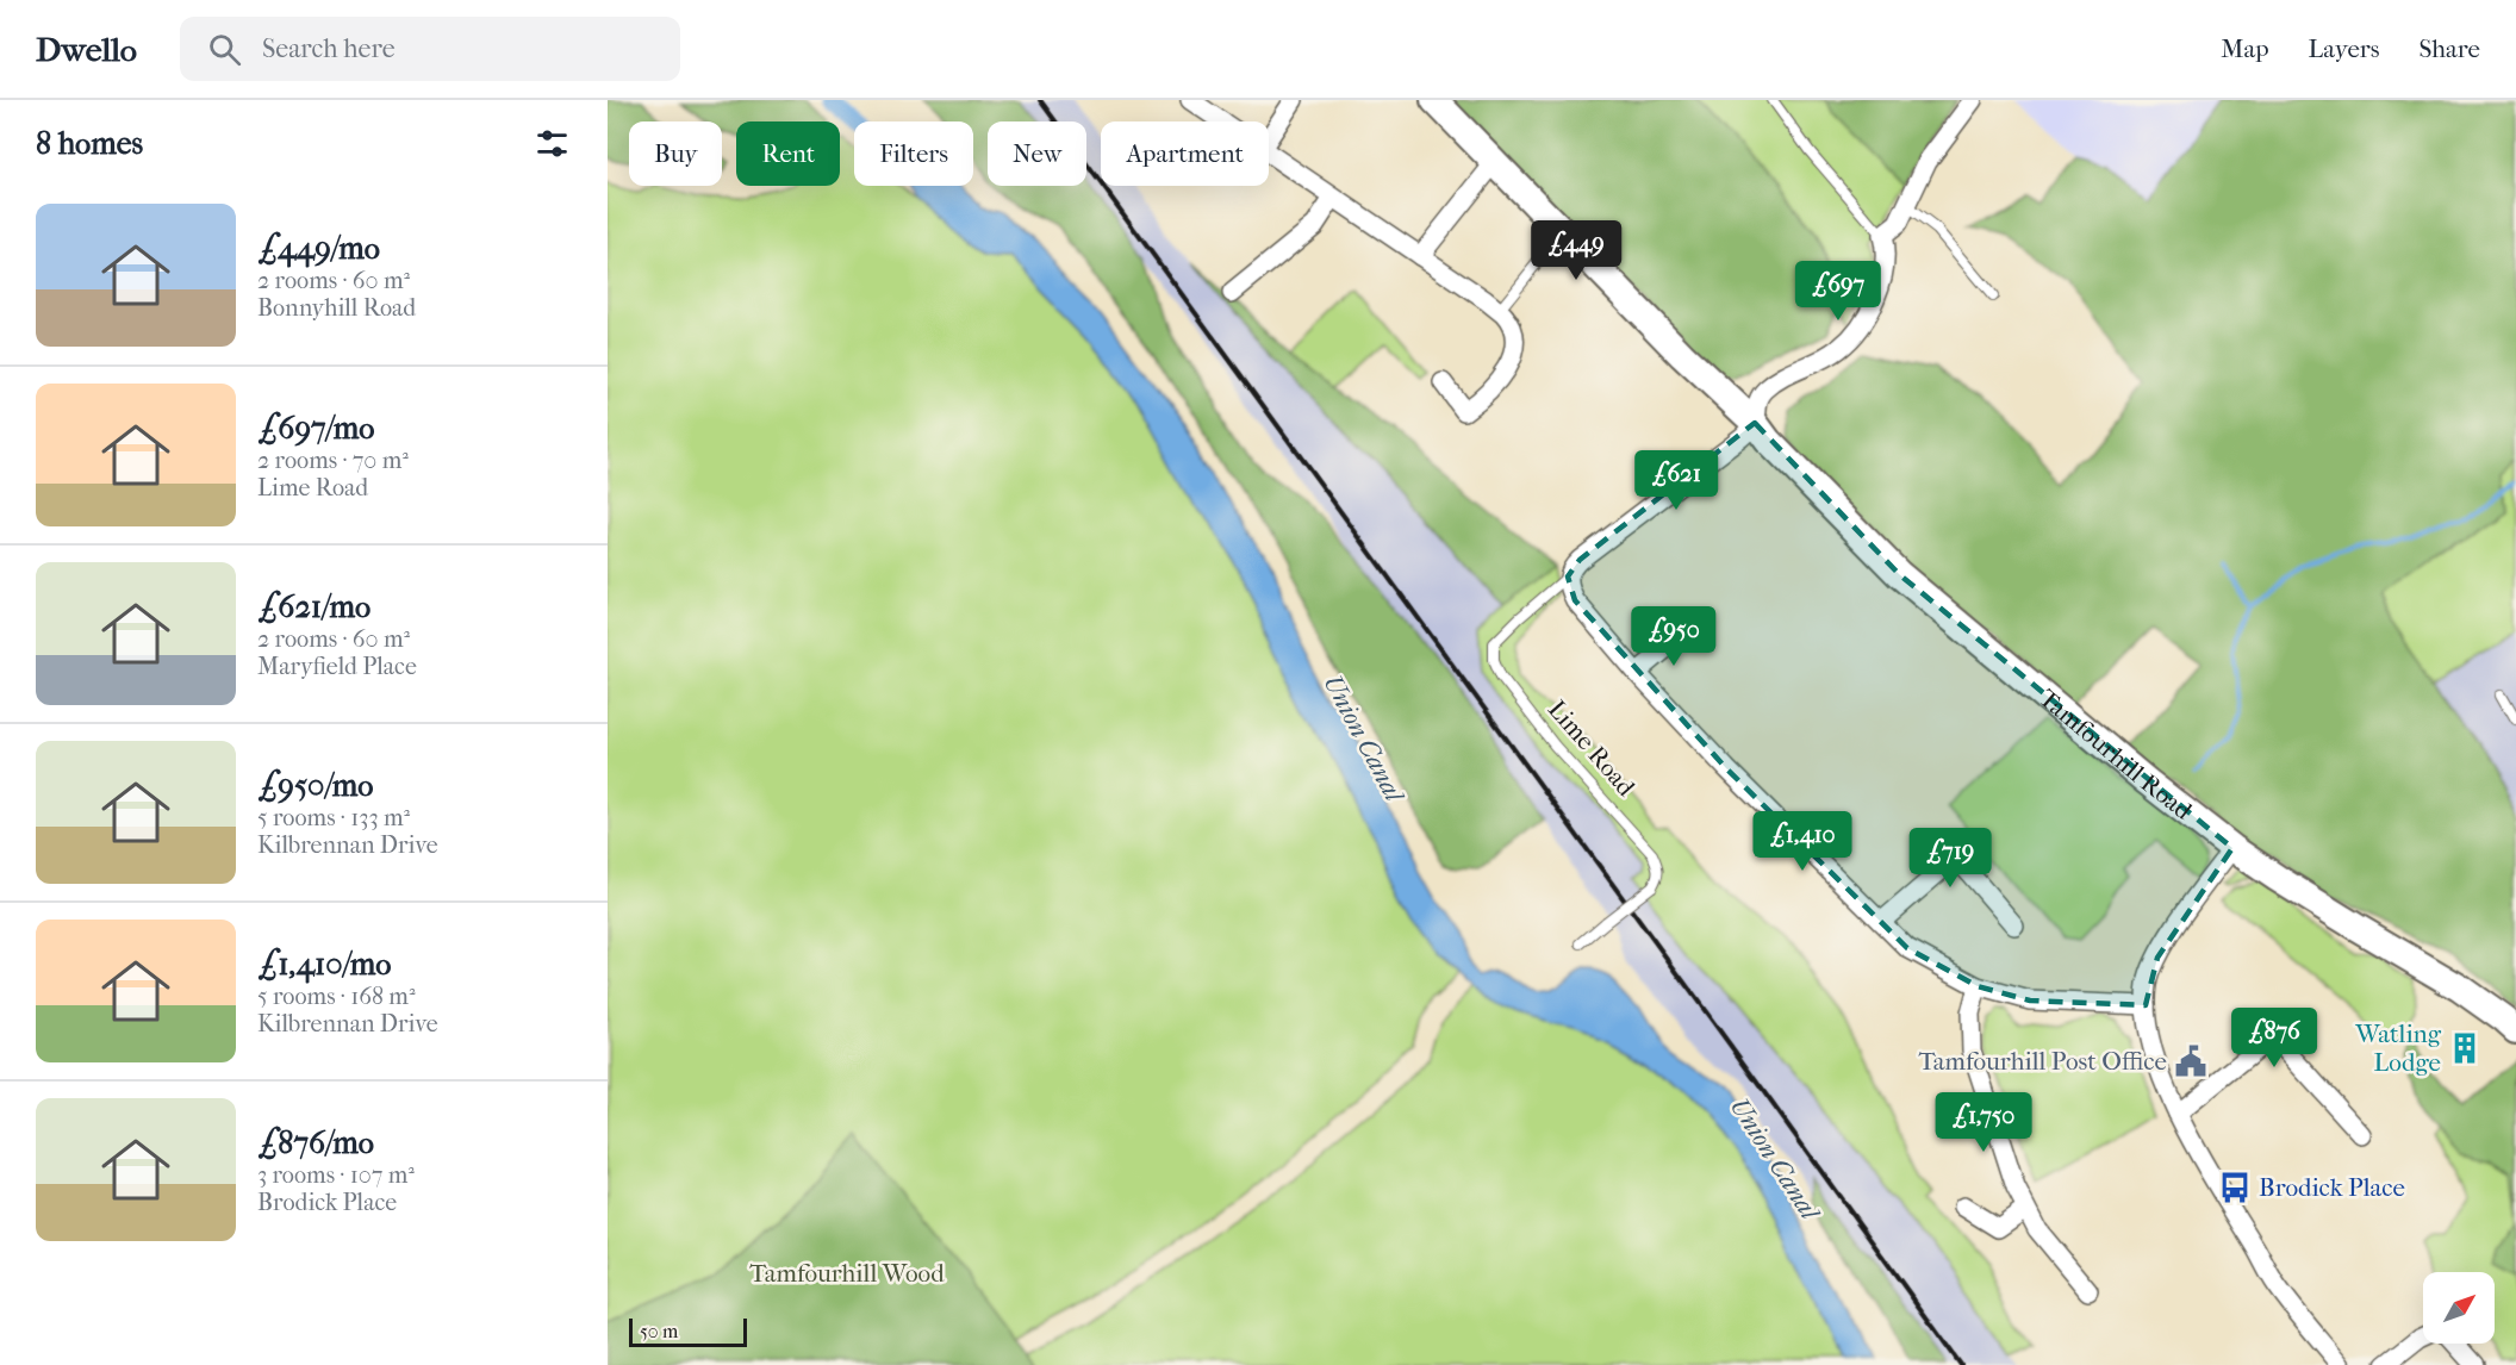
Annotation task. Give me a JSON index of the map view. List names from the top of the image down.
{
  "streets": {
    "main road": ["Tamfourhill Road"],
    "lane": ["Lime Road"]
  },
  "water": ["Union Canal"],
  "parks": ["Tamfourhill Wood"],
  "places": {
    "building": ["Watling Lodge"],
    "public building": ["Tamfourhill Post Office"],
    "bus stop": ["Brodick Place"]
  },
  "scale_bar": "50 m",
  "north": "top right",
  "page": {
    "header": "Dwello",
    "search": "Search here",
    "nav": ["Map", "Layers", "Share"],
    "heading": "8 homes",
    "chip": [
      "Buy",
      "Rent",
      "Filters",
      "New",
      "Apartment"
    ],
    "list": [
      {
        "name": "£449/mo",
        "note": "2 rooms · 60 m² · Bonnyhill Road"
      },
      {
        "name": "£697/mo",
        "note": "2 rooms · 70 m² · Lime Road"
      },
      {
        "name": "£621/mo",
        "note": "2 rooms · 60 m² · Maryfield Place"
      },
      {
        "name": "£950/mo",
        "note": "5 rooms · 133 m² · Kilbrennan Drive"
      },
      {
        "name": "£1,410/mo",
        "note": "5 rooms · 168 m² · Kilbrennan Drive"
      },
      {
        "name": "£876/mo",
        "note": "3 rooms · 107 m² · Brodick Place"
      }
    ],
    "price": [
      "£449",
      "£697",
      "£621",
      "£950",
      "£1,410",
      "£719",
      "£876",
      "£1,750"
    ],
    "scale": "50 m"
  }
}
